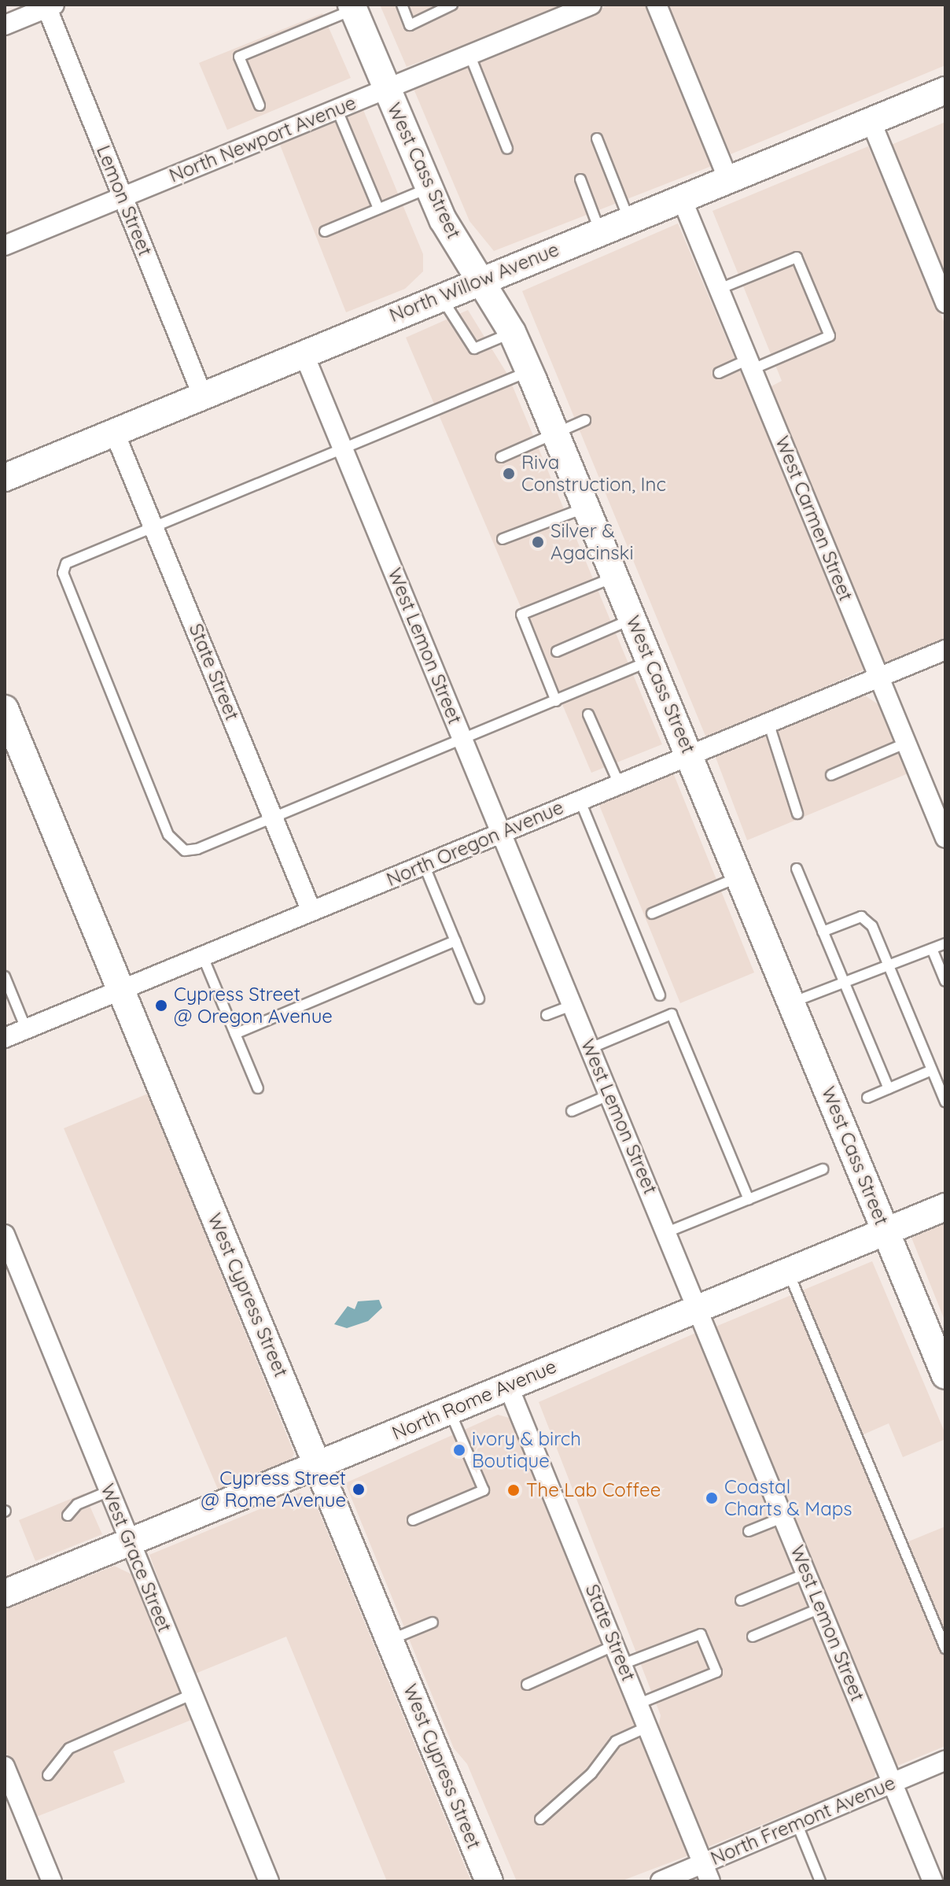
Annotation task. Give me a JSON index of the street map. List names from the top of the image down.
{
  "streets": {
    "street": [
      "North Newport Avenue",
      "West Cass Street",
      "Lemon Street",
      "North Willow Avenue",
      "West Carmen Street",
      "West Lemon Street",
      "State Street",
      "North Oregon Avenue",
      "West Cypress Street",
      "North Rome Avenue",
      "West Grace Street",
      "North Fremont Avenue"
    ]
  },
  "crossings": [
    ["North Newport Avenue", "West Cass Street"],
    ["North Newport Avenue", "Lemon Street"],
    ["West Cass Street", "North Willow Avenue"],
    ["West Cass Street", "North Oregon Avenue"],
    ["West Cass Street", "North Rome Avenue"],
    ["Lemon Street", "North Willow Avenue"],
    ["North Willow Avenue", "West Carmen Street"],
    ["North Willow Avenue", "West Lemon Street"],
    ["North Willow Avenue", "State Street"],
    ["West Carmen Street", "North Oregon Avenue"],
    ["West Lemon Street", "North Oregon Avenue"],
    ["West Lemon Street", "North Rome Avenue"],
    ["West Lemon Street", "North Fremont Avenue"],
    ["State Street", "North Oregon Avenue"],
    ["State Street", "North Rome Avenue"],
    ["State Street", "North Fremont Avenue"],
    ["North Oregon Avenue", "West Cypress Street"],
    ["West Cypress Street", "North Rome Avenue"],
    ["North Rome Avenue", "West Grace Street"]
  ],
  "places": [
    "Riva Construction, Inc",
    "Silver & Agacinski",
    "Cypress Street @ Oregon Avenue",
    "ivory & birch Boutique",
    "Cypress Street @ Rome Avenue",
    "The Lab Coffee",
    "Coastal Charts & Maps"
  ]
}
